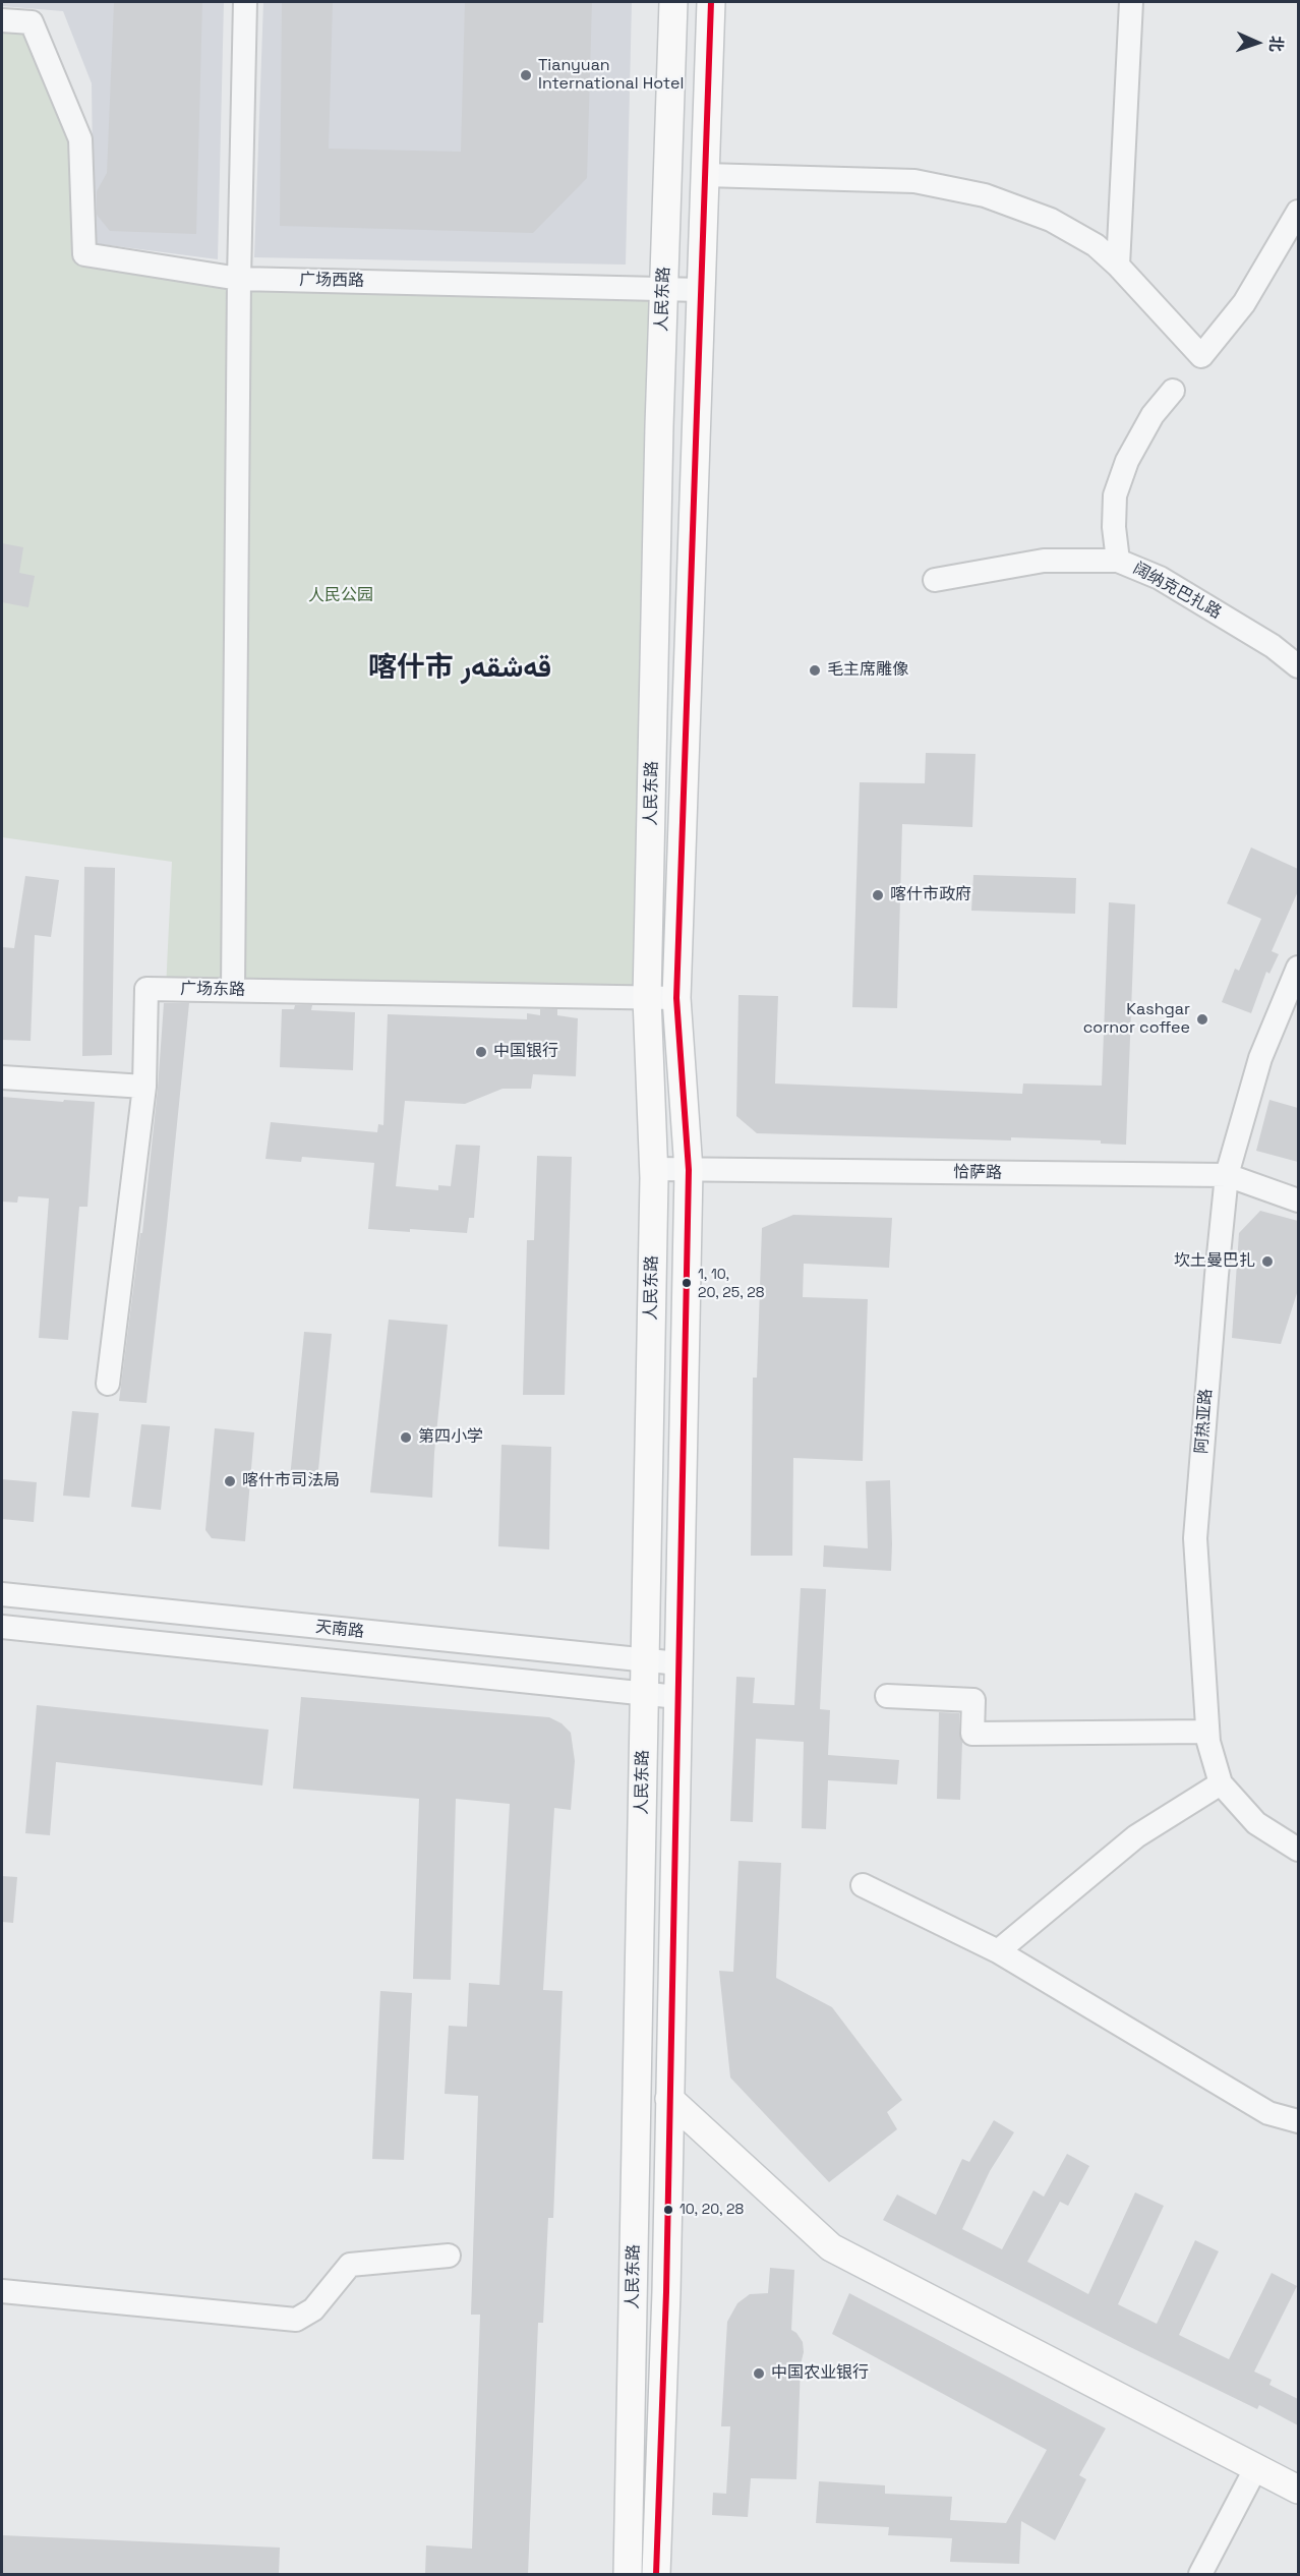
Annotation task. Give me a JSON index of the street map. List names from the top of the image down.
{
  "streets": {
    "main road": ["人民东路"],
    "street": [
      "广场西路",
      "阔纳克巴扎路",
      "广场东路",
      "恰萨路",
      "阿热亚路",
      "天南路"
    ]
  },
  "crossings": [
    ["广场西路", "人民东路"],
    ["人民东路", "广场东路"],
    ["人民东路", "恰萨路"],
    ["人民东路", "天南路"],
    ["恰萨路", "阿热亚路"]
  ],
  "districts": ["喀什市 قەشقەر"],
  "parks": ["人民公园"],
  "places": [
    "Tianyuan International Hotel",
    "毛主席雕像",
    "喀什市政府",
    "Kashgar cornor coffee",
    "中国银行",
    "坎土曼巴扎",
    "1, 10, 20, 25, 28",
    "第四小学",
    "喀什市司法局",
    "10, 20, 28",
    "中国农业银行"
  ],
  "north": "right"
}
